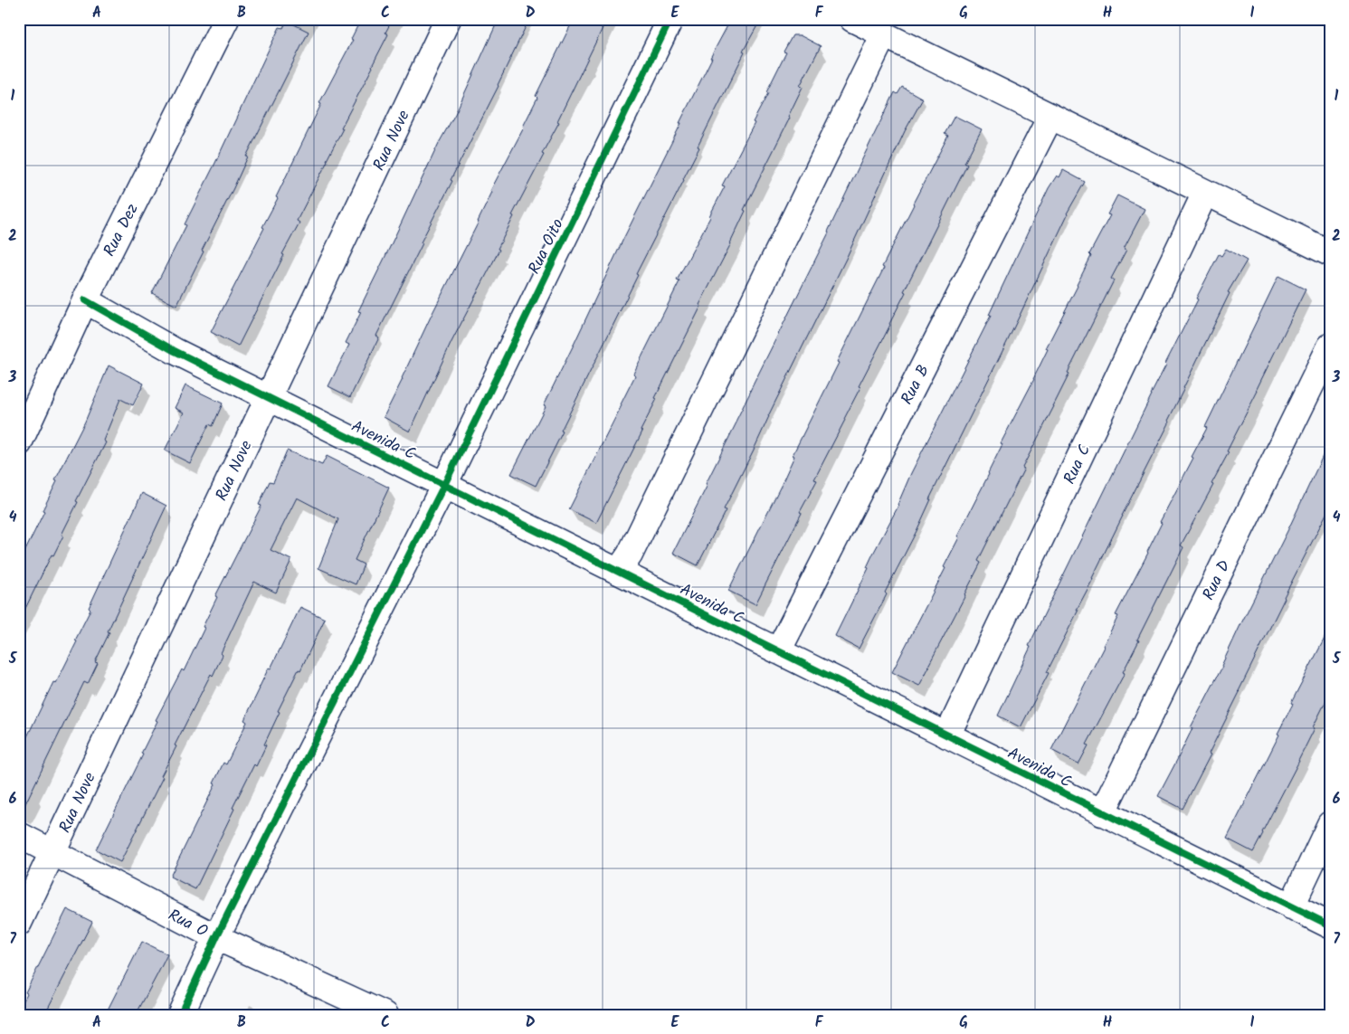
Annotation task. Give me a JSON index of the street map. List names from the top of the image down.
{
  "streets": {
    "street": [
      "Rua Nove",
      "Rua Dez",
      "Rua Oito",
      "Rua B",
      "Avenida C",
      "Rua C",
      "Rua D",
      "Rua O"
    ]
  },
  "crossings": [
    ["Rua Nove", "Avenida C"],
    ["Rua Nove", "Rua O"],
    ["Rua Dez", "Avenida C"],
    ["Rua Oito", "Avenida C"],
    ["Rua Oito", "Rua O"],
    ["Rua B", "Avenida C"],
    ["Avenida C", "Rua C"],
    ["Avenida C", "Rua D"]
  ],
  "grid": {
    "columns": [
      "A",
      "B",
      "C",
      "D",
      "E",
      "F",
      "G",
      "H",
      "I"
    ],
    "rows": [
      "1",
      "2",
      "3",
      "4",
      "5",
      "6",
      "7"
    ]
  }
}
